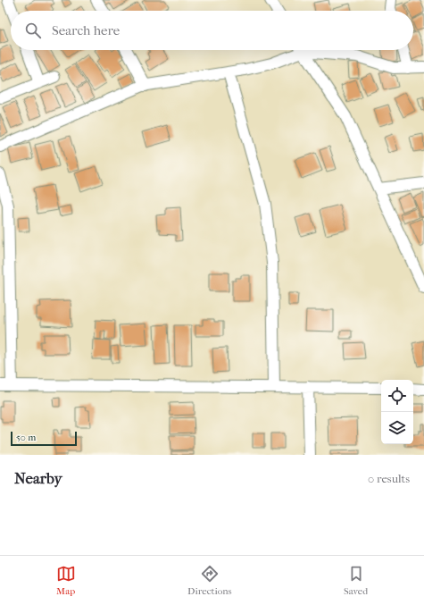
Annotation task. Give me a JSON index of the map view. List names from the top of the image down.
{
  "scale_bar": "50 m",
  "page": {
    "search": "Search here",
    "scale": "50 m",
    "heading": ["Nearby", "0 results"],
    "nav": ["Map", "Directions", "Saved"]
  }
}
